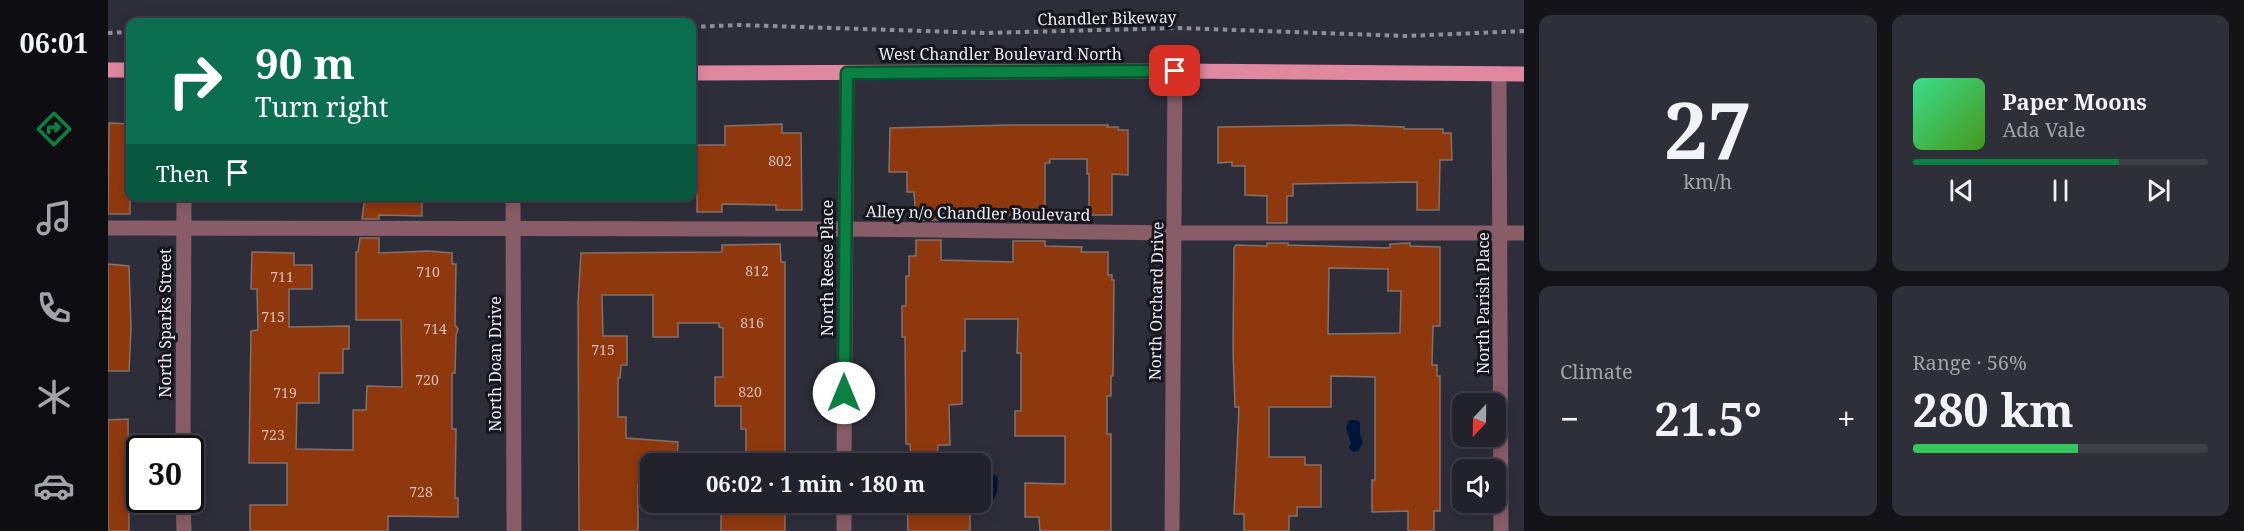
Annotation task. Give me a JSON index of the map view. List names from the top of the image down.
{
  "streets": {
    "main road": ["West Chandler Boulevard North"],
    "street": [
      "Alley n/o Chandler Boulevard",
      "North Reese Place",
      "North Orchard Drive",
      "North Parish Place",
      "North Sparks Street",
      "North Doan Drive"
    ],
    "path": ["Chandler Bikeway"]
  },
  "crossings": [
    ["West Chandler Boulevard North", "North Reese Place"],
    ["West Chandler Boulevard North", "North Orchard Drive"],
    ["West Chandler Boulevard North", "North Parish Place"],
    ["Alley n/o Chandler Boulevard", "North Reese Place"],
    ["Alley n/o Chandler Boulevard", "North Orchard Drive"],
    ["Alley n/o Chandler Boulevard", "North Parish Place"],
    ["Alley n/o Chandler Boulevard", "North Sparks Street"],
    ["Alley n/o Chandler Boulevard", "North Doan Drive"]
  ],
  "house_numbers": [
    "802",
    "812",
    "710",
    "711",
    "715",
    "816",
    "714",
    "715",
    "720",
    "820",
    "719",
    "723",
    "728"
  ],
  "north": "bottom",
  "page": {
    "tabs": "06:01",
    "tile": [
      ["27", "km/h"],
      "Climate",
      ["Range · 56%", "280 km"]
    ],
    "turn": ["90 m", "Turn right"],
    "song": ["Paper Moons", "Ada Vale"],
    "then": "Then",
    "heat": ["−", "21.5°", "+"],
    "limit": "30",
    "trip": "06:02 · 1 min · 180 m"
  }
}
